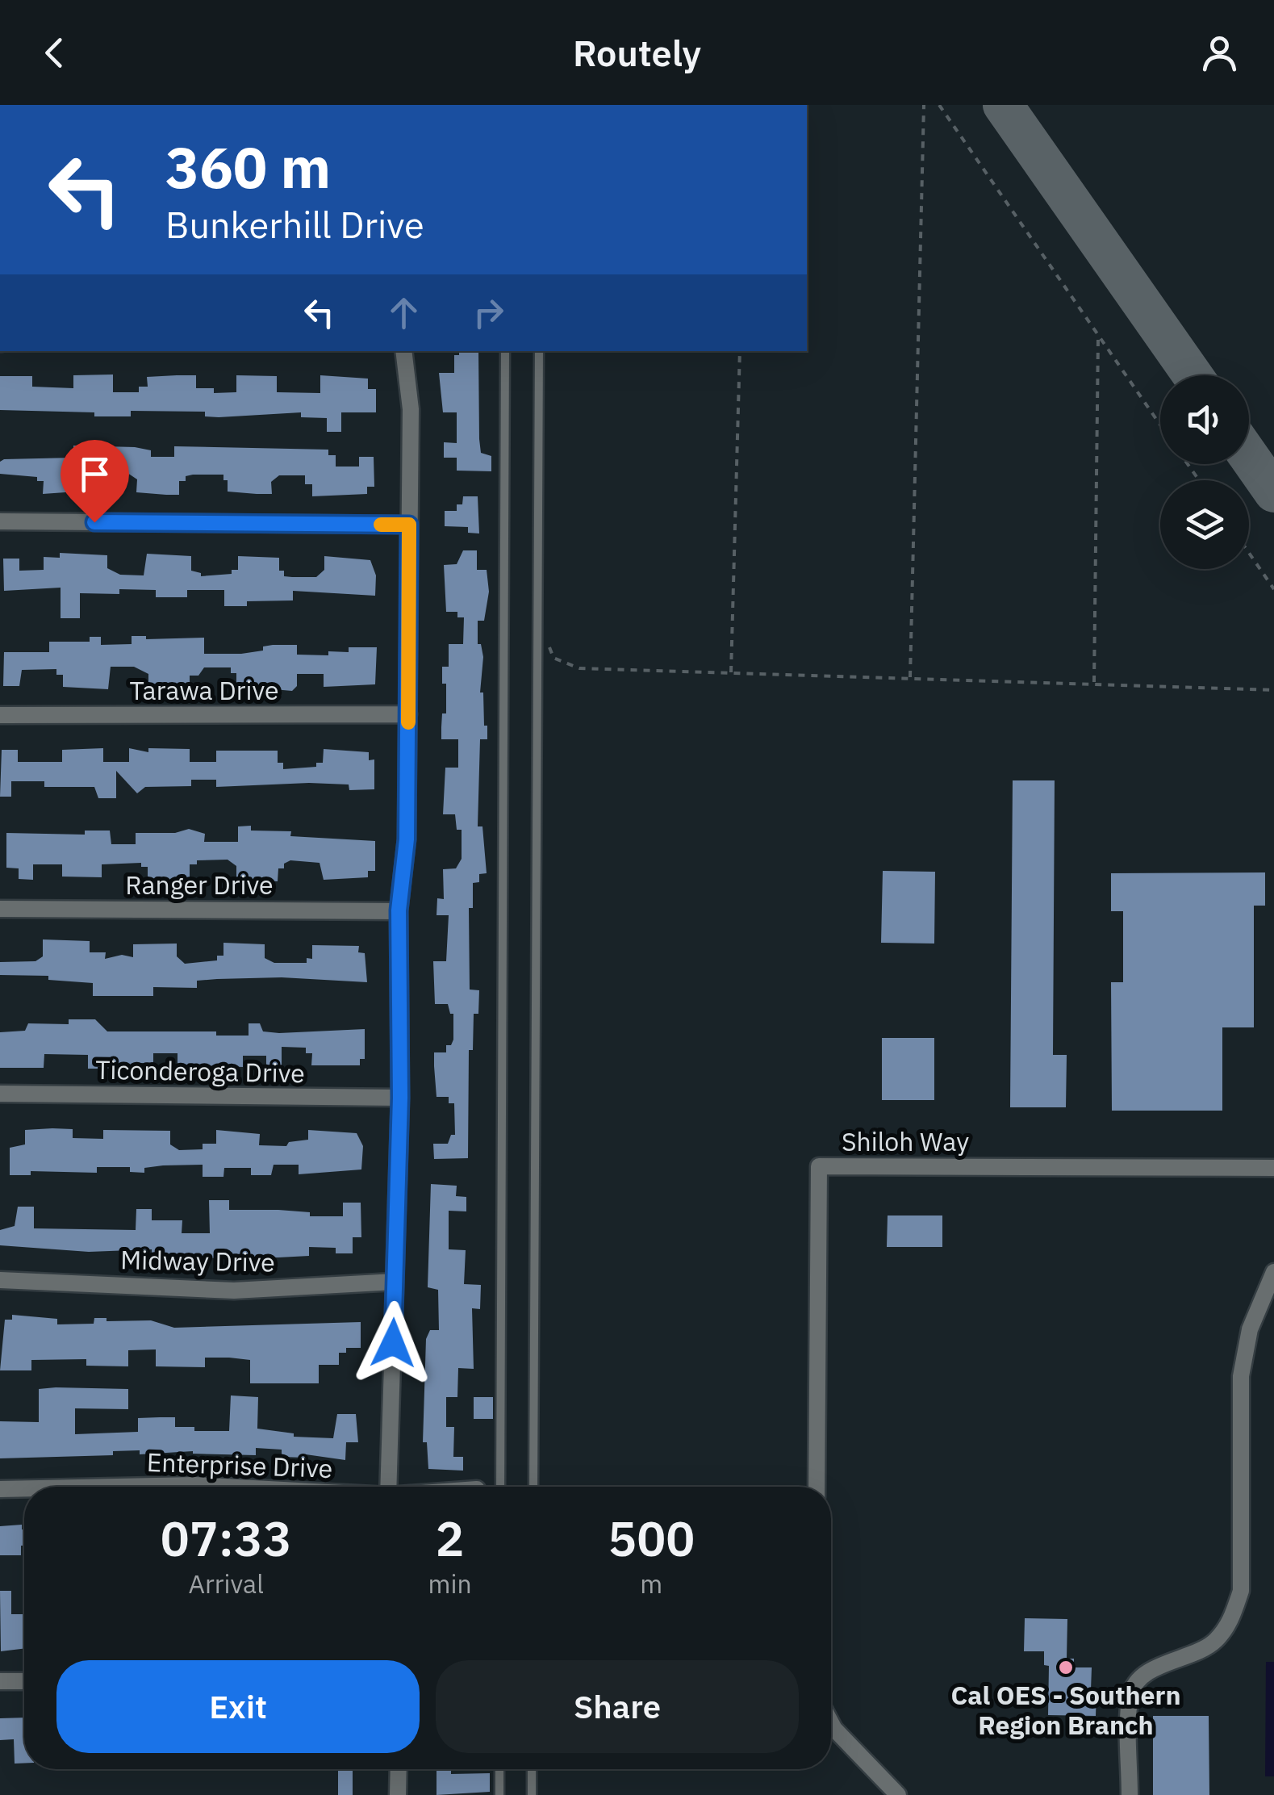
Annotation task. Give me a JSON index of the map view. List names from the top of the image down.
{
  "streets": {
    "street": [
      "Tarawa Drive",
      "Ranger Drive",
      "Ticonderoga Drive",
      "Shiloh Way",
      "Midway Drive",
      "Enterprise Drive"
    ]
  },
  "places": ["Cal OES - Southern Region Branch"],
  "page": {
    "header": "Routely",
    "turn": ["360 m", "Bunkerhill Drive"],
    "eta": [
      "07:33",
      "Arrival",
      "2",
      "min",
      "500",
      "m"
    ],
    "buttons": ["Exit", "Share"]
  }
}
